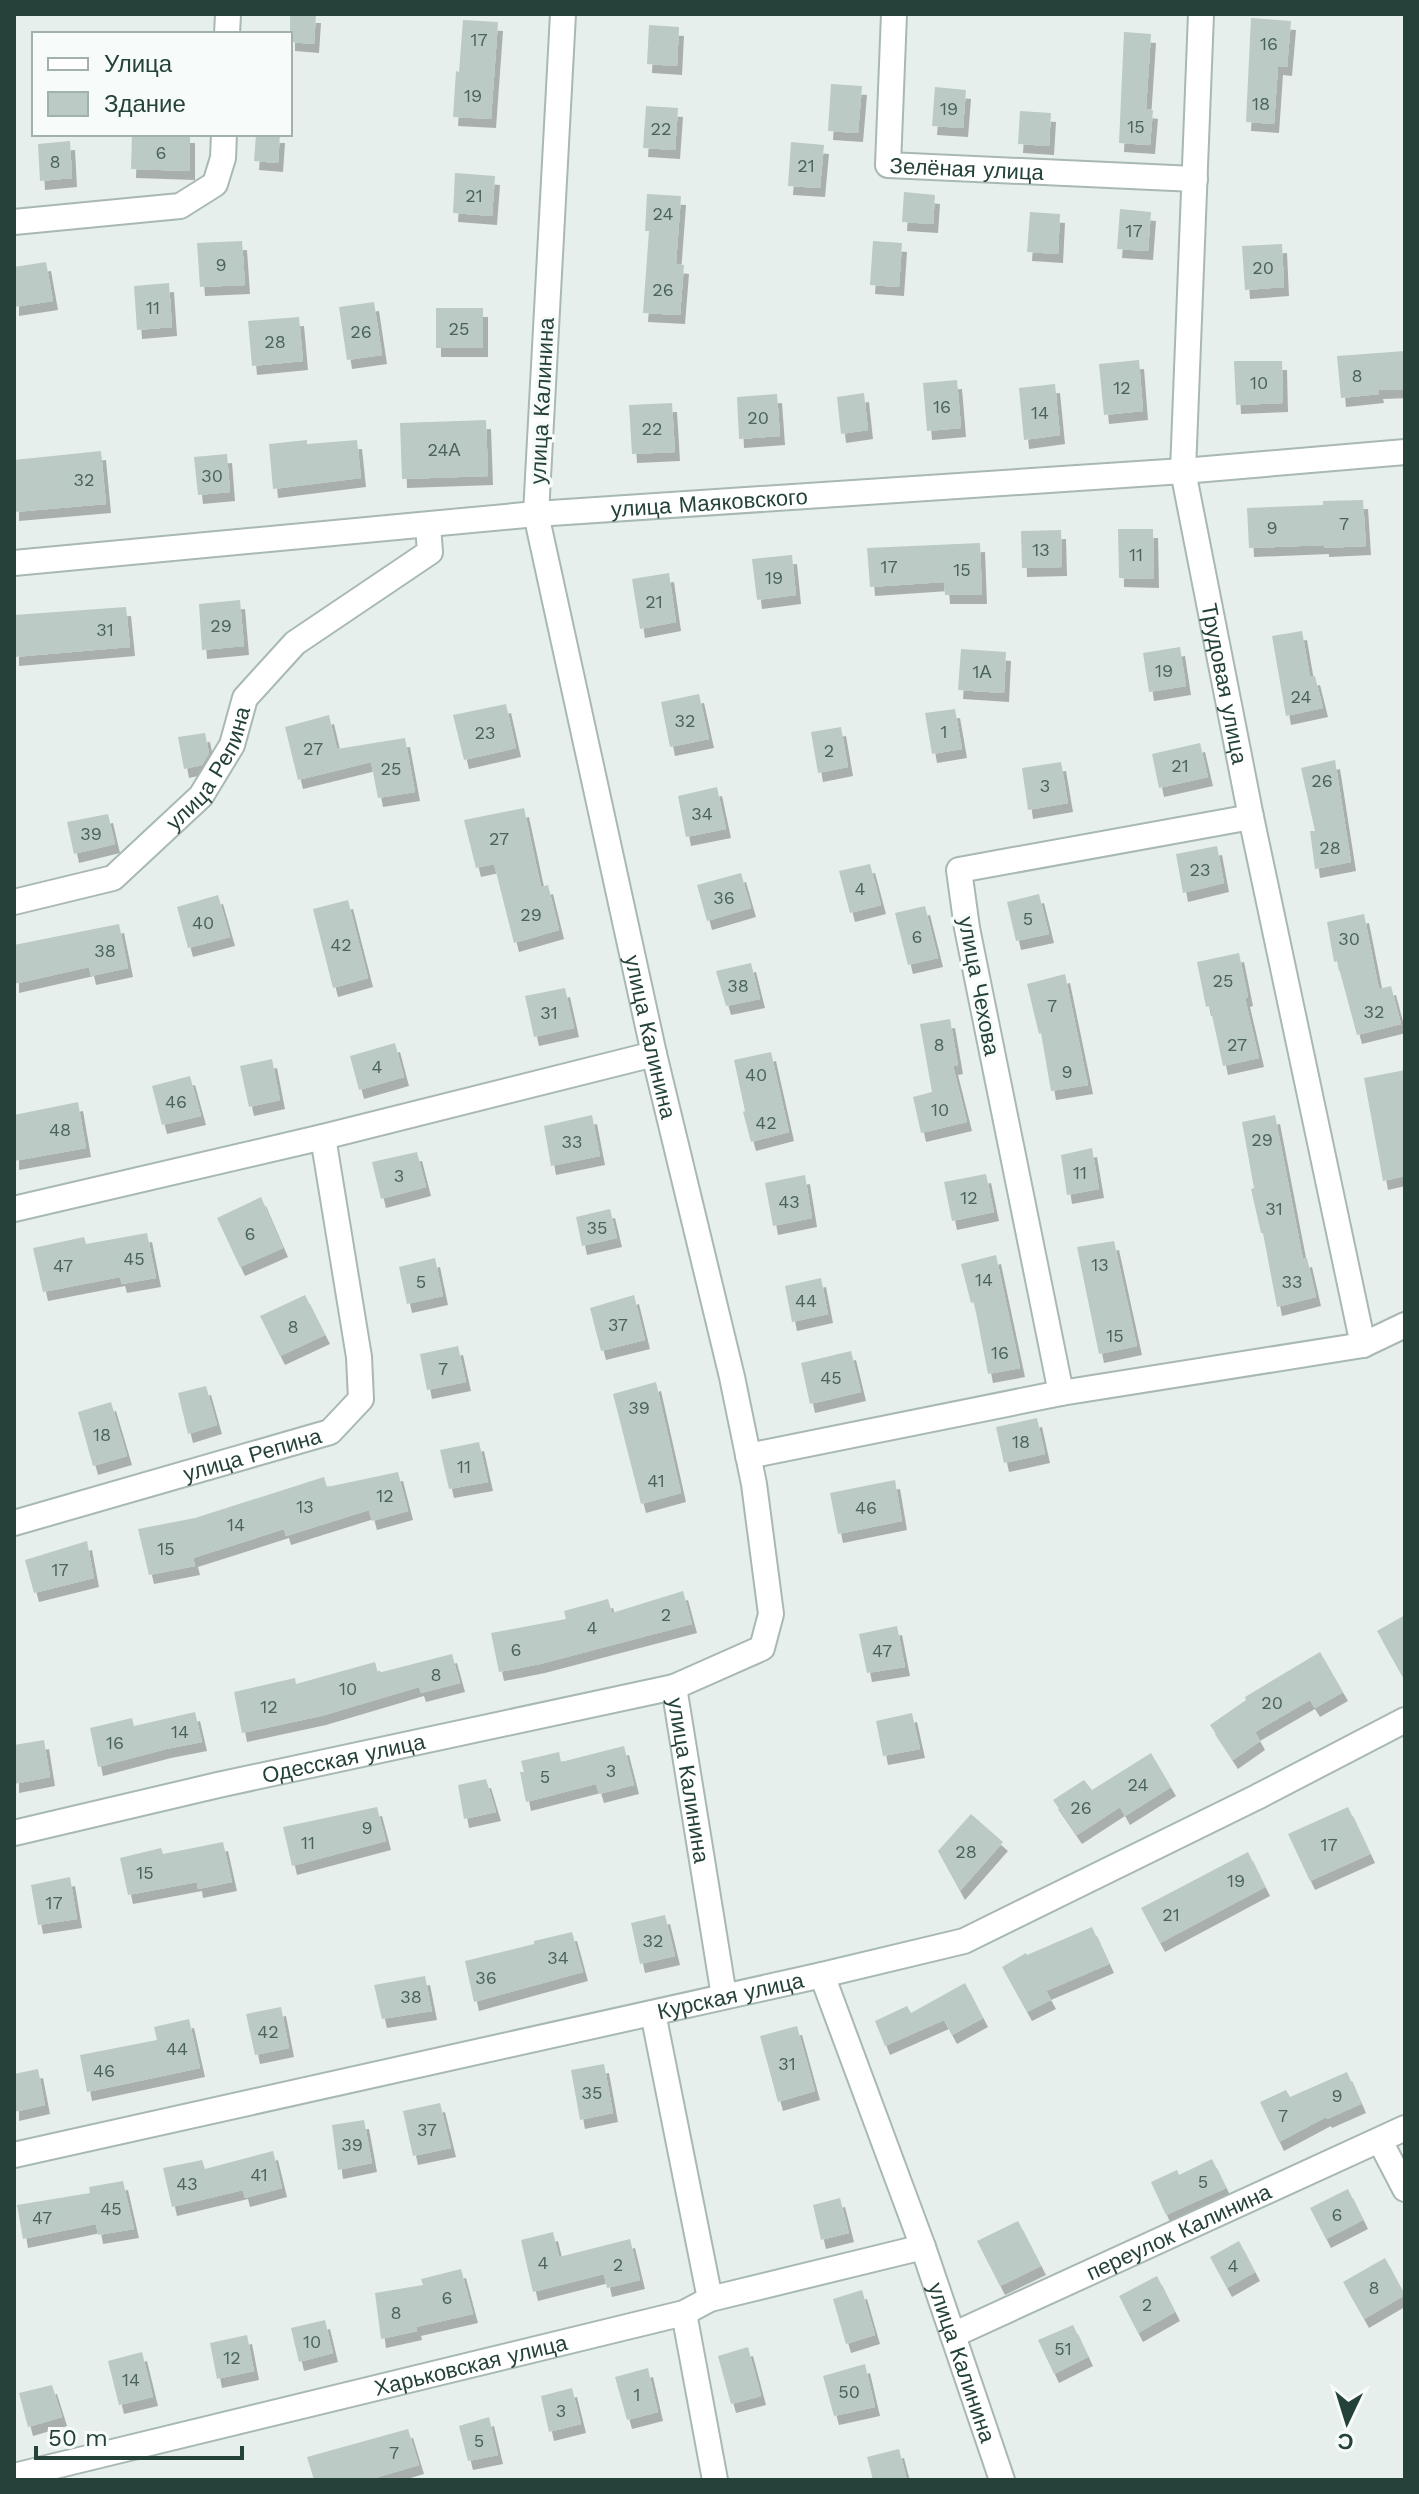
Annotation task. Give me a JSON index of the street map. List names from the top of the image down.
{
  "streets": {
    "street": [
      "Зелёная улица",
      "улица Калинина",
      "улица Маяковского",
      "Трудовая улица",
      "улица Репина",
      "улица Чехова",
      "Одесская улица",
      "Курская улица",
      "переулок Калинина",
      "Харьковская улица"
    ]
  },
  "crossings": [
    ["Зелёная улица", "Трудовая улица"],
    ["улица Калинина", "улица Маяковского"],
    ["улица Калинина", "Одесская улица"],
    ["улица Калинина", "Курская улица"],
    ["улица Калинина", "переулок Калинина"],
    ["улица Калинина", "Харьковская улица"],
    ["улица Маяковского", "Трудовая улица"],
    ["улица Маяковского", "улица Репина"],
    ["Трудовая улица", "улица Чехова"]
  ],
  "house_numbers": [
    "17",
    "16",
    "19",
    "18",
    "19",
    "15",
    "22",
    "6",
    "8",
    "21",
    "21",
    "24",
    "17",
    "9",
    "20",
    "26",
    "11",
    "25",
    "26",
    "28",
    "8",
    "10",
    "12",
    "16",
    "14",
    "20",
    "22",
    "24А",
    "30",
    "32",
    "7",
    "9",
    "13",
    "11",
    "17",
    "15",
    "19",
    "21",
    "29",
    "31",
    "19",
    "1А",
    "24",
    "32",
    "1",
    "23",
    "27",
    "2",
    "21",
    "25",
    "26",
    "3",
    "34",
    "39",
    "27",
    "28",
    "23",
    "4",
    "36",
    "29",
    "5",
    "40",
    "6",
    "30",
    "42",
    "38",
    "25",
    "38",
    "7",
    "32",
    "31",
    "8",
    "27",
    "4",
    "9",
    "40",
    "46",
    "10",
    "42",
    "48",
    "29",
    "33",
    "11",
    "3",
    "12",
    "43",
    "31",
    "35",
    "6",
    "45",
    "13",
    "47",
    "14",
    "5",
    "33",
    "44",
    "37",
    "8",
    "15",
    "16",
    "7",
    "45",
    "39",
    "18",
    "18",
    "11",
    "41",
    "12",
    "13",
    "46",
    "14",
    "15",
    "17",
    "2",
    "4",
    "6",
    "47",
    "8",
    "10",
    "20",
    "12",
    "14",
    "16",
    "3",
    "5",
    "24",
    "26",
    "9",
    "11",
    "17",
    "28",
    "15",
    "19",
    "17",
    "21",
    "32",
    "34",
    "36",
    "38",
    "42",
    "44",
    "31",
    "46",
    "35",
    "9",
    "7",
    "37",
    "39",
    "41",
    "5",
    "43",
    "45",
    "6",
    "47",
    "4",
    "2",
    "4",
    "8",
    "6",
    "2",
    "8",
    "10",
    "51",
    "12",
    "14",
    "50",
    "1",
    "3",
    "5",
    "7"
  ],
  "legend": ["Улица", "Здание"],
  "scale_bar": "50 m",
  "north": "bottom"
}
